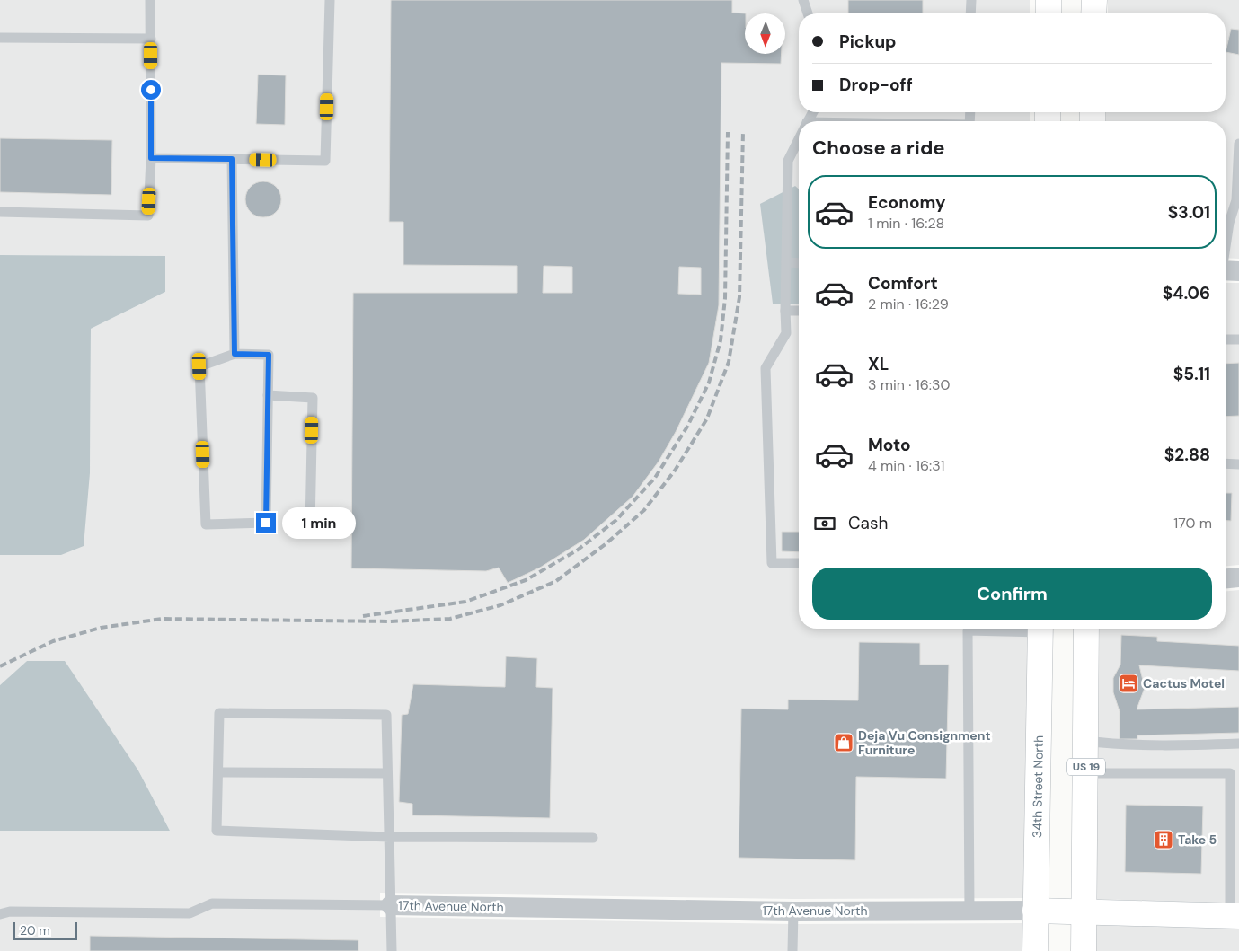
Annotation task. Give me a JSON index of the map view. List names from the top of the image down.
{
  "streets": {
    "main road": ["US 19", "34th Street North", "17th Avenue North"]
  },
  "crossings": [
    ["US 19", "17th Avenue North"],
    ["34th Street North", "17th Avenue North"]
  ],
  "places": {
    "hotel": ["Cactus Motel"],
    "shop": ["Deja Vu Consignment Furniture"],
    "building": ["Take 5"]
  },
  "scale_bar": "20 m",
  "north": "bottom",
  "page": {
    "banner": ["Pickup", "Drop-off"],
    "heading": "Choose a ride",
    "list": [
      {
        "name": "Economy",
        "note": "1 min · 16:28",
        "value": "$3.01"
      },
      {
        "name": "Comfort",
        "note": "2 min · 16:29",
        "value": "$4.06"
      },
      {
        "name": "XL",
        "note": "3 min · 16:30",
        "value": "$5.11"
      },
      {
        "name": "Moto",
        "note": "4 min · 16:31",
        "value": "$2.88"
      }
    ],
    "pay": ["Cash", "170 m"],
    "bubble": "1 min",
    "buttons": "Confirm",
    "scale": "20 m"
  }
}
